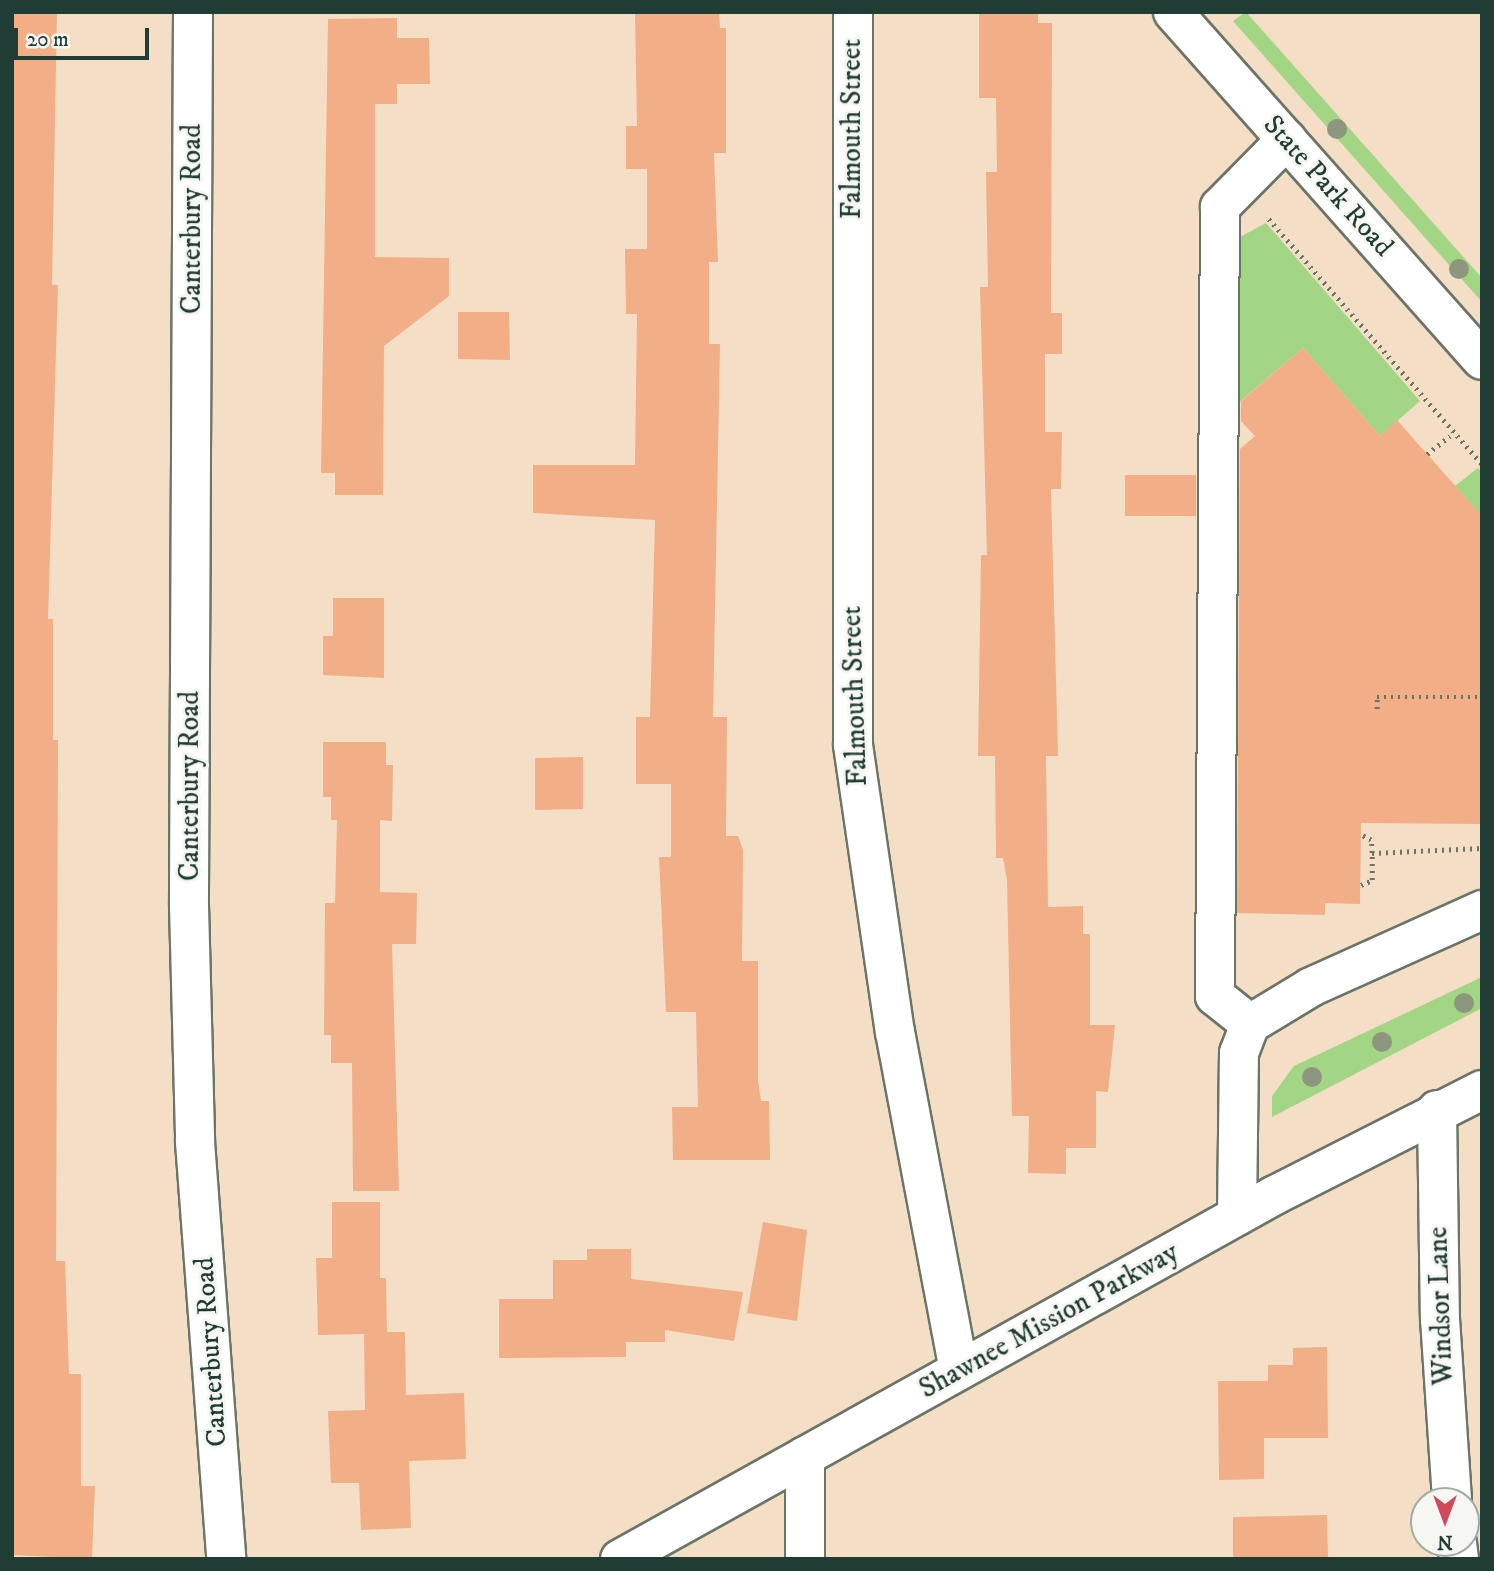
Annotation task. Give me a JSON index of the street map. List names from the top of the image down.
{
  "streets": {
    "main road": [
      "Falmouth Street",
      "State Park Road",
      "Canterbury Road",
      "Windsor Lane",
      "Shawnee Mission Parkway"
    ]
  },
  "crossings": [
    ["Falmouth Street", "Shawnee Mission Parkway"],
    ["Windsor Lane", "Shawnee Mission Parkway"]
  ],
  "scale_bar": "20 m",
  "north": "bottom"
}
